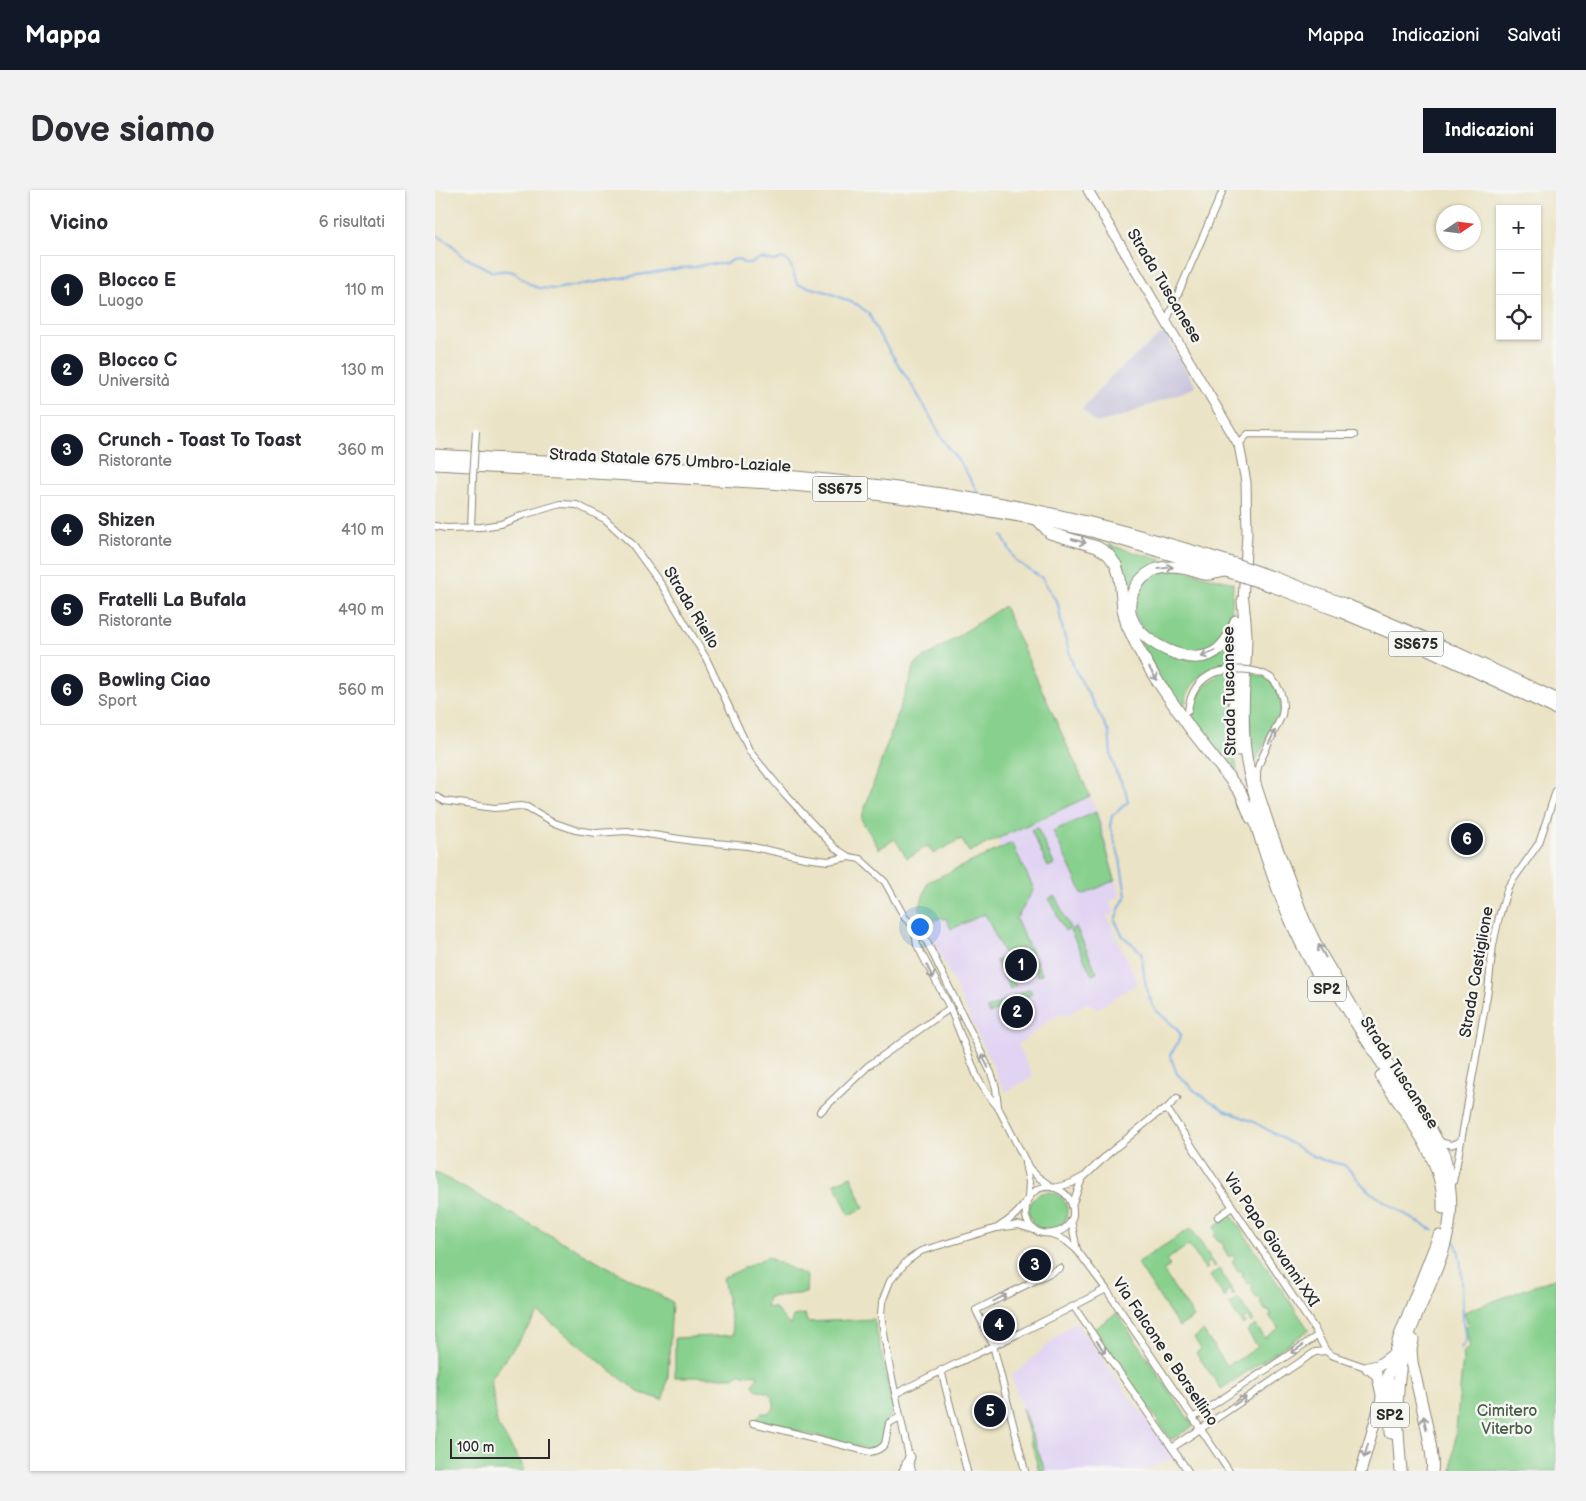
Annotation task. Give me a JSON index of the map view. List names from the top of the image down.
{
  "streets": {
    "highway": [
      "Strada Tuscanese",
      "Strada Statale 675 Umbro-Laziale",
      "SS675",
      "SP2"
    ],
    "street": [
      "Strada Riello",
      "Strada Castiglione",
      "Via Papa Giovanni XXI",
      "Via Falcone e Borsellino"
    ]
  },
  "crossings": [
    ["Strada Tuscanese", "Strada Castiglione"],
    ["Strada Tuscanese", "SP2"]
  ],
  "parks": ["Cimitero Viterbo"],
  "scale_bar": "100 m",
  "north": "right",
  "page": {
    "header": "Mappa",
    "nav": ["Mappa", "Indicazioni", "Salvati"],
    "buttons": "Indicazioni",
    "title": "Dove siamo",
    "heading": ["Vicino", "6 risultati"],
    "map_buttons": ["+", "−"],
    "list": [
      {
        "mark": "1",
        "name": "Blocco E",
        "note": "Luogo",
        "value": "110 m"
      },
      {
        "mark": "2",
        "name": "Blocco C",
        "note": "Università",
        "value": "130 m"
      },
      {
        "mark": "3",
        "name": "Crunch - Toast To Toast",
        "note": "Ristorante",
        "value": "360 m"
      },
      {
        "mark": "4",
        "name": "Shizen",
        "note": "Ristorante",
        "value": "410 m"
      },
      {
        "mark": "5",
        "name": "Fratelli La Bufala",
        "note": "Ristorante",
        "value": "490 m"
      },
      {
        "mark": "6",
        "name": "Bowling Ciao",
        "note": "Sport",
        "value": "560 m"
      }
    ],
    "pins": [
      "6",
      "1",
      "2",
      "3",
      "4",
      "5"
    ],
    "scale": "100 m"
  }
}
